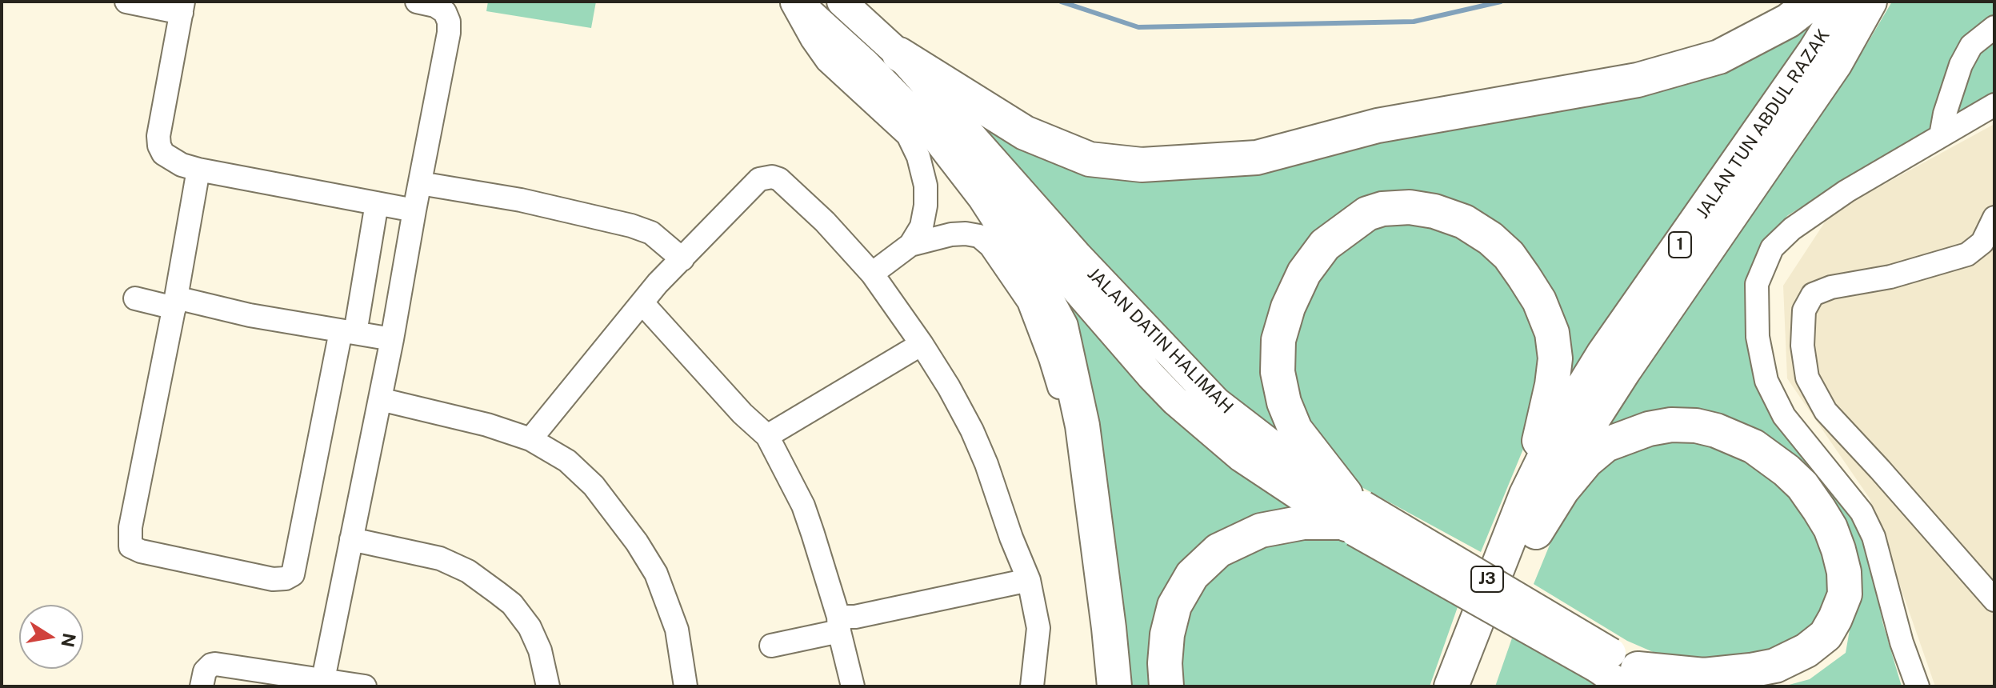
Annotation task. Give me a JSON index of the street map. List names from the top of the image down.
{
  "streets": {
    "highway": ["JALAN TUN ABDUL RAZAK", "1"],
    "main road": ["JALAN DATIN HALIMAH", "J3"]
  },
  "north": "right"
}
